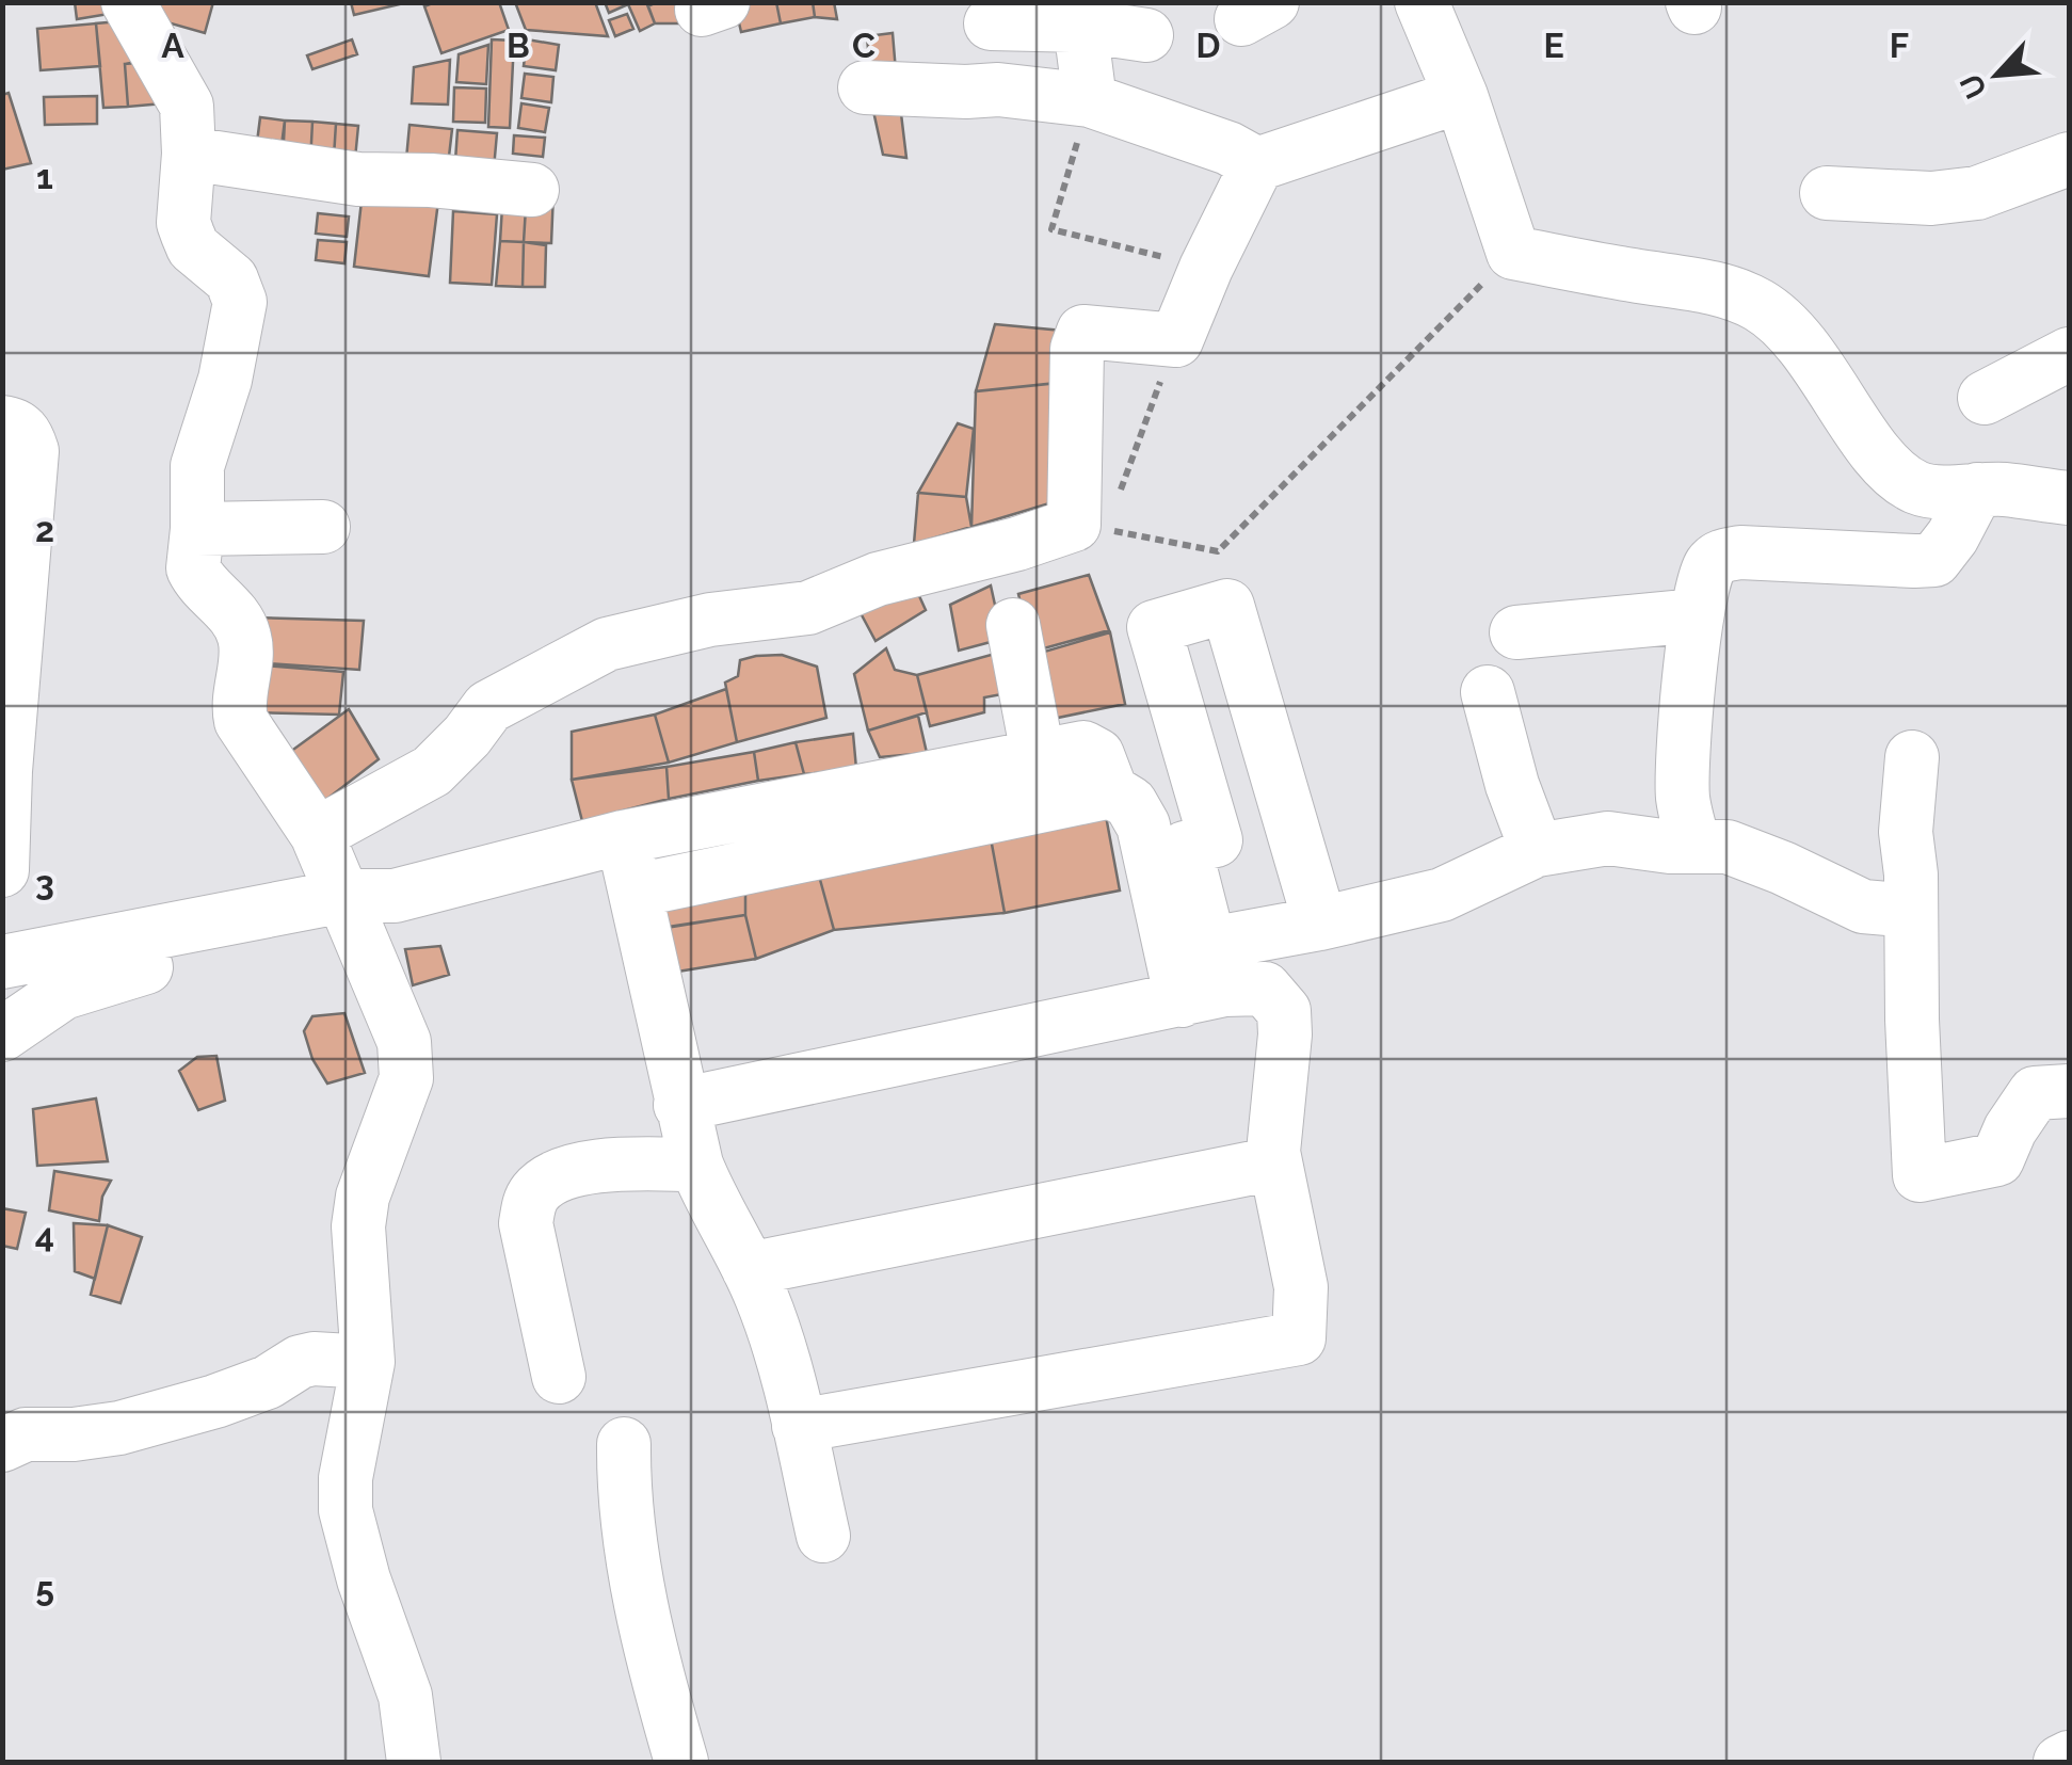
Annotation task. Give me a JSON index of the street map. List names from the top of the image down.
{
  "north": "bottom left",
  "grid": {
    "columns": [
      "A",
      "B",
      "C",
      "D",
      "E",
      "F"
    ],
    "rows": [
      "1",
      "2",
      "3",
      "4",
      "5"
    ]
  }
}
